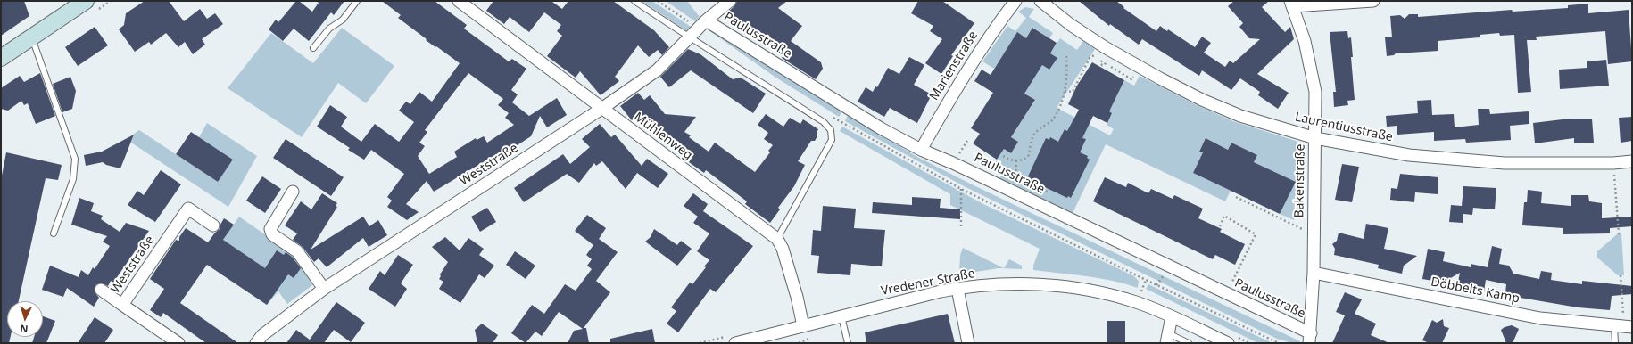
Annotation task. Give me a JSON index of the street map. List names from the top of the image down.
{
  "streets": {
    "street": [
      "Paulusstraße",
      "Marienstraße",
      "Laurentiusstraße",
      "Mühlenweg",
      "Weststraße",
      "Bakenstraße",
      "Vredener Straße",
      "Döbbelts Kamp"
    ]
  },
  "crossings": [
    ["Paulusstraße", "Marienstraße"],
    ["Paulusstraße", "Weststraße"],
    ["Paulusstraße", "Bakenstraße"],
    ["Laurentiusstraße", "Bakenstraße"],
    ["Mühlenweg", "Weststraße"],
    ["Bakenstraße", "Döbbelts Kamp"]
  ],
  "north": "bottom"
}
